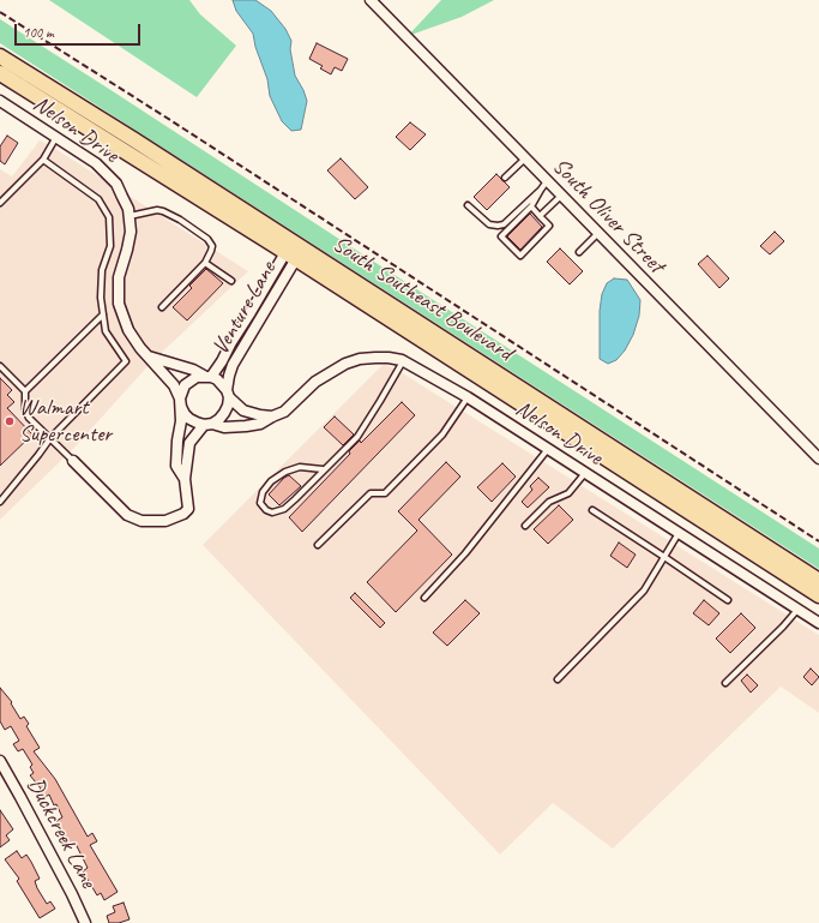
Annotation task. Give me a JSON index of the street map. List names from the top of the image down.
{
  "streets": {
    "main road": ["South Southeast Boulevard"],
    "street": [
      "Nelson Drive",
      "South Oliver Street",
      "Venture Lane",
      "Duckcreek Lane"
    ]
  },
  "crossings": [
    ["Nelson Drive", "Venture Lane"],
    ["South Southeast Boulevard", "Venture Lane"]
  ],
  "places": ["Walmart Supercenter"],
  "scale_bar": "100 m"
}
